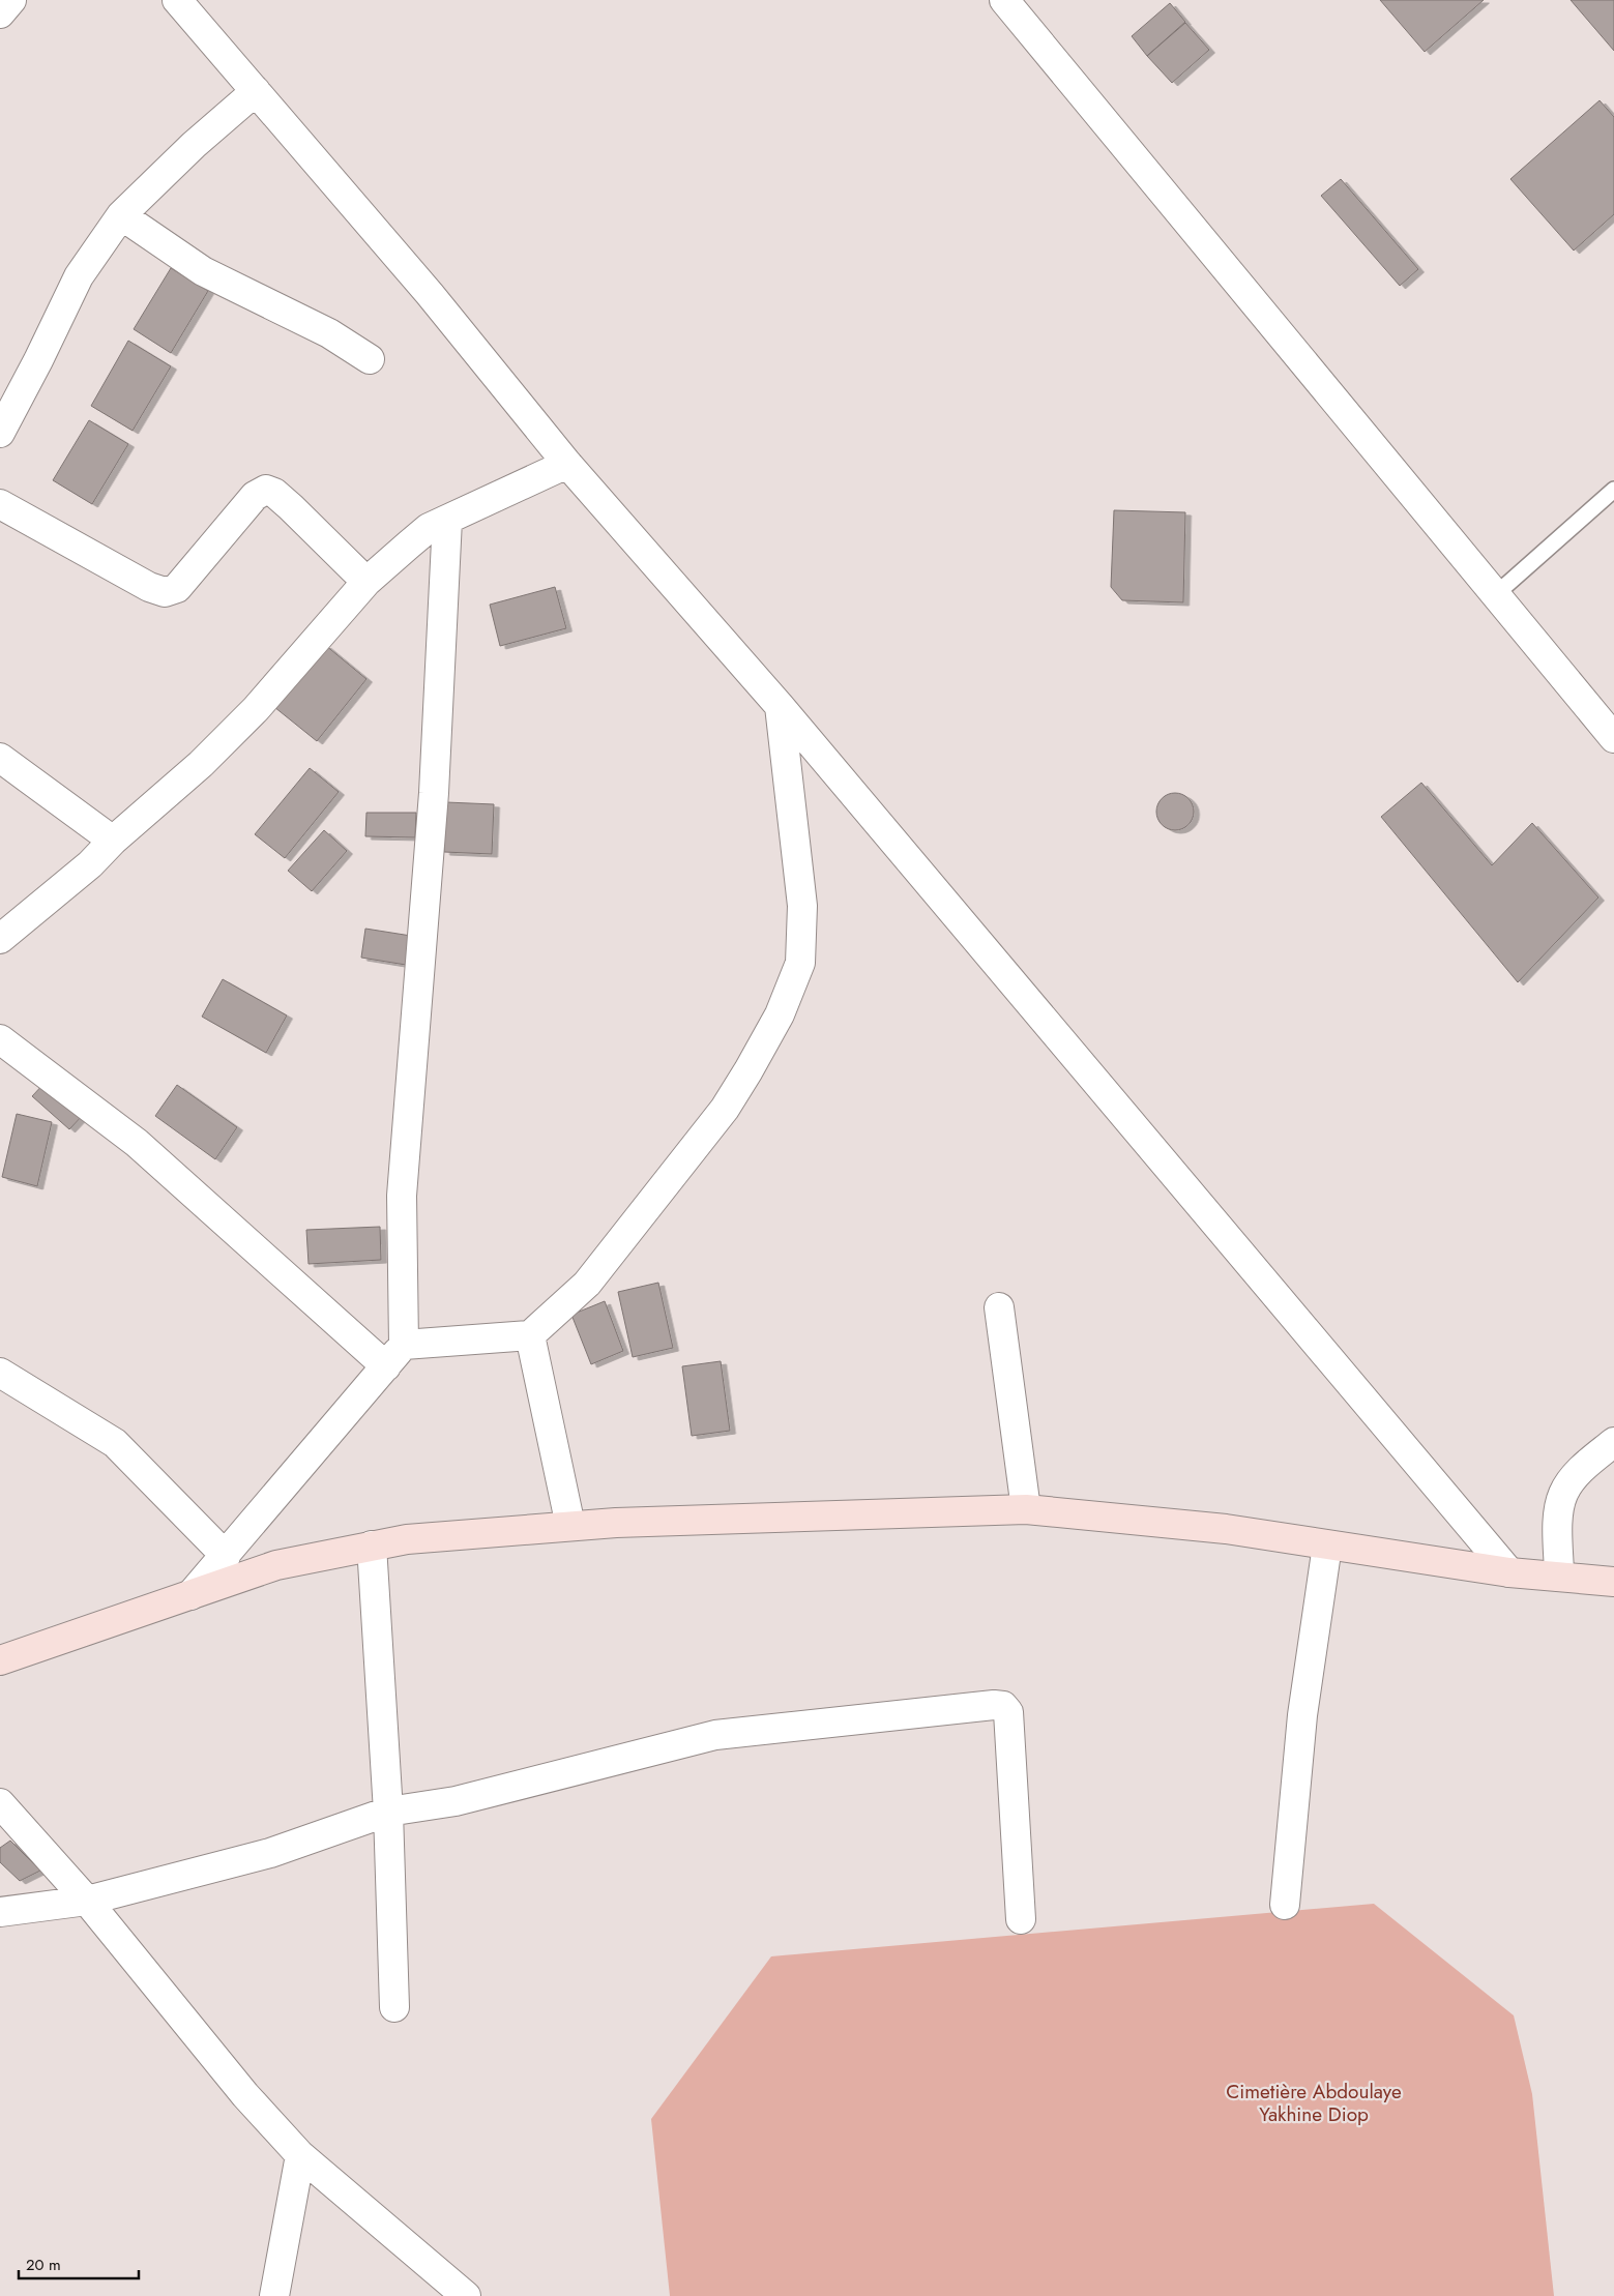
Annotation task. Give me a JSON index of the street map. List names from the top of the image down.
{
  "parks": ["Cimetière Abdoulaye Yakhine Diop"],
  "scale_bar": "20 m"
}
